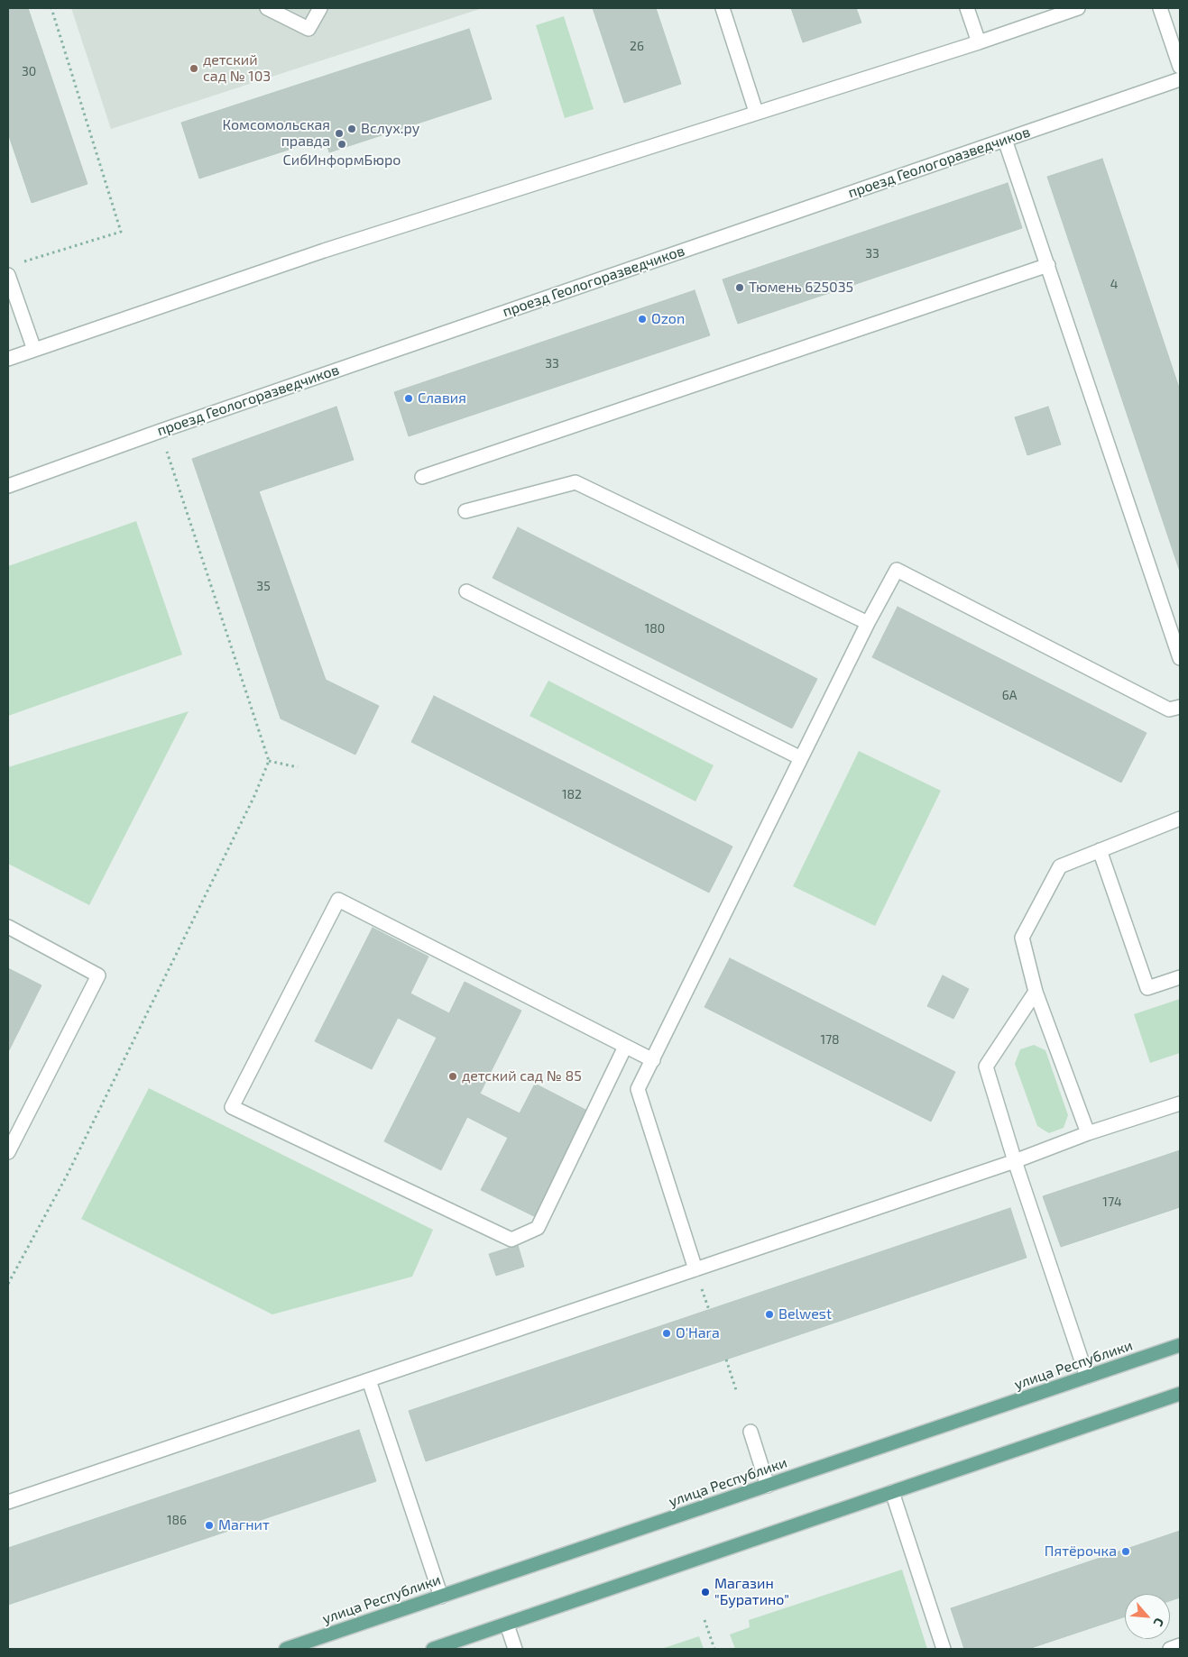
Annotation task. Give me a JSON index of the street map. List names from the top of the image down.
{
  "streets": {
    "main road": ["улица Республики"],
    "street": ["проезд Геологоразведчиков"]
  },
  "places": [
    "детский сад № 103",
    "Вслух.ру",
    "Комсомольская правда",
    "СибИнформБюро",
    "Тюмень 625035",
    "Ozon",
    "Славия",
    "детский сад № 85",
    "Belwest",
    "O'Hara",
    "Магнит",
    "Пятёрочка",
    "Магазин \"Буратино\""
  ],
  "house_numbers": [
    "26",
    "30",
    "33",
    "4",
    "33",
    "35",
    "180",
    "6А",
    "182",
    "178",
    "174",
    "186"
  ],
  "north": "bottom right"
}
